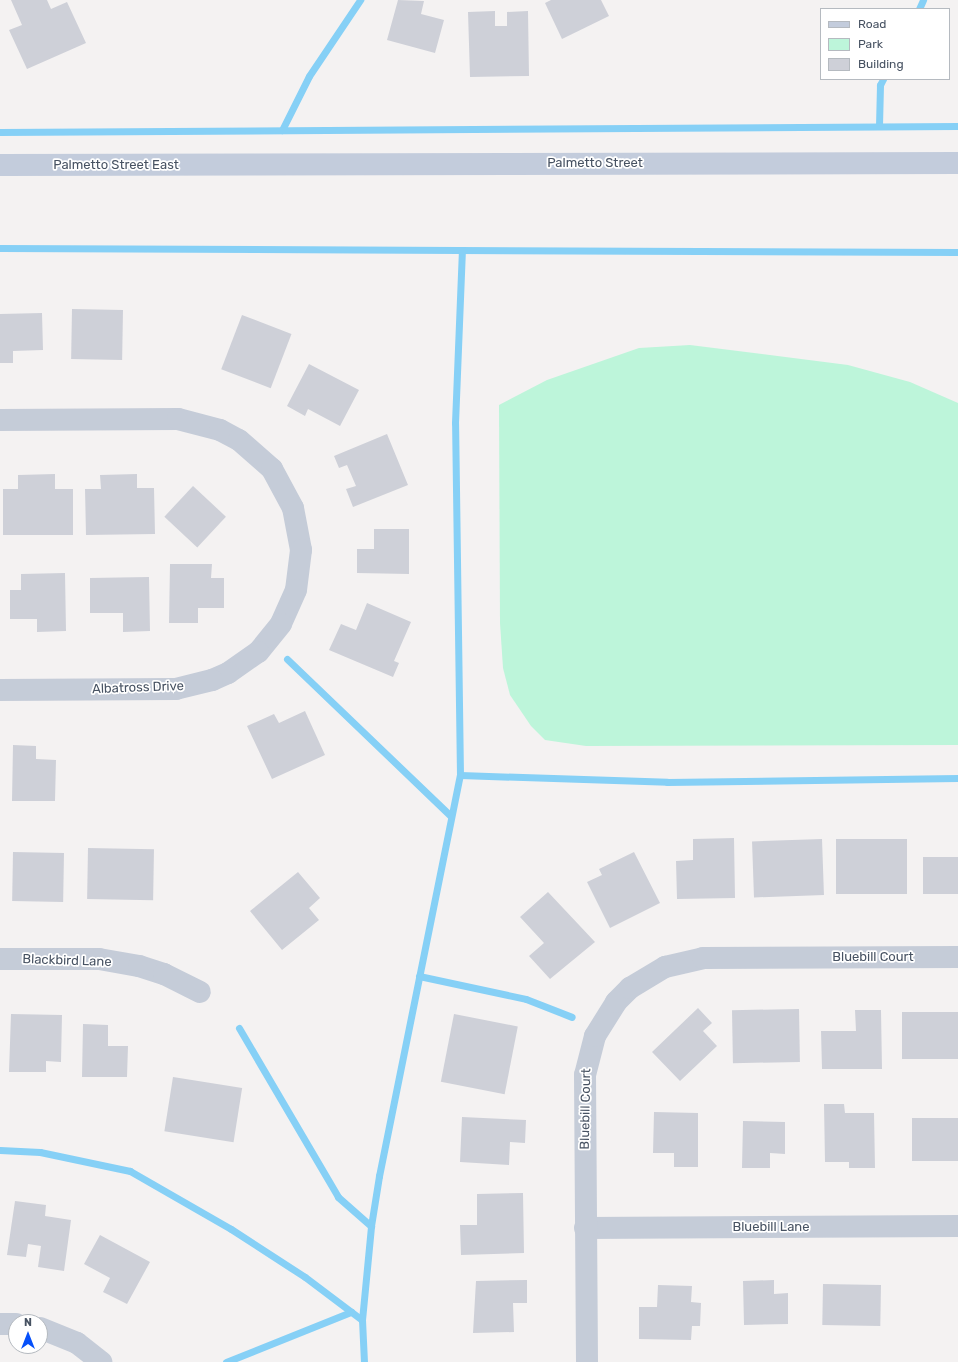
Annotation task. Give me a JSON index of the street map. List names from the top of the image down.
{
  "streets": {
    "main road": ["Palmetto Street", "Palmetto Street East"],
    "street": [
      "Albatross Drive",
      "Bluebill Court",
      "Blackbird Lane",
      "Bluebill Lane"
    ]
  },
  "crossings": [
    ["Palmetto Street", "Palmetto Street East"],
    ["Bluebill Court", "Bluebill Lane"]
  ],
  "legend": ["Road", "Park", "Building"],
  "north": "top"
}
